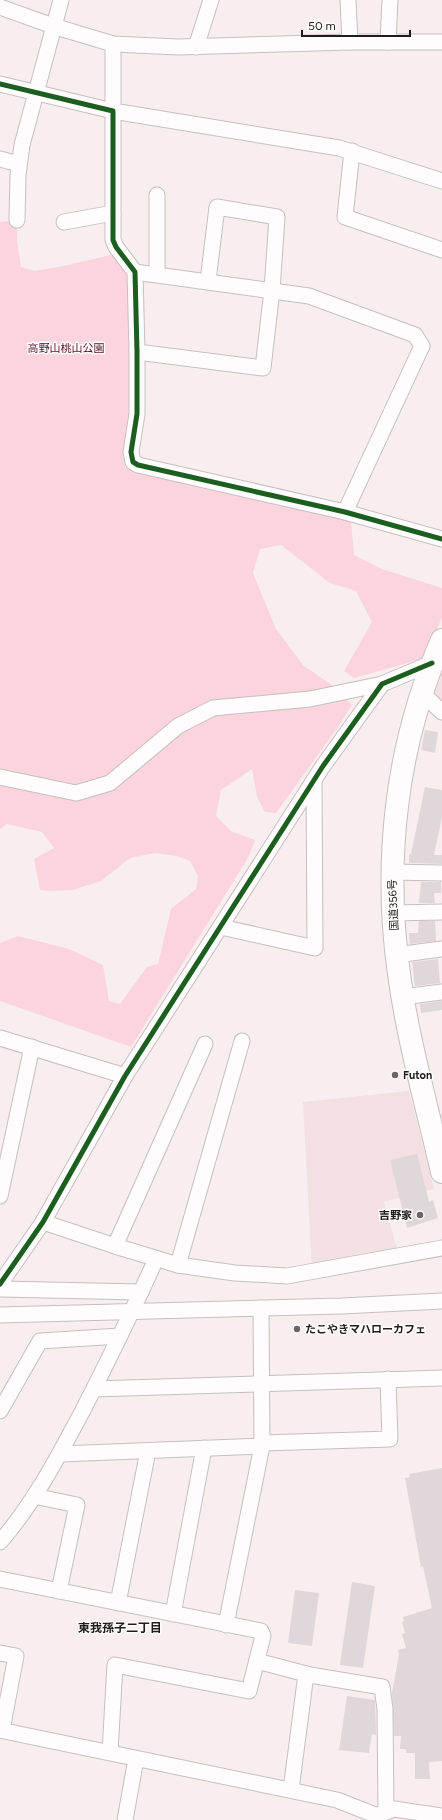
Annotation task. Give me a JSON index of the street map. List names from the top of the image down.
{
  "streets": {
    "highway": ["国道356号"]
  },
  "districts": ["東我孫子二丁目"],
  "parks": ["高野山桃山公園"],
  "places": ["Futon", "吉野家", "たこやきマハローカフェ"],
  "scale_bar": "50 m"
}
